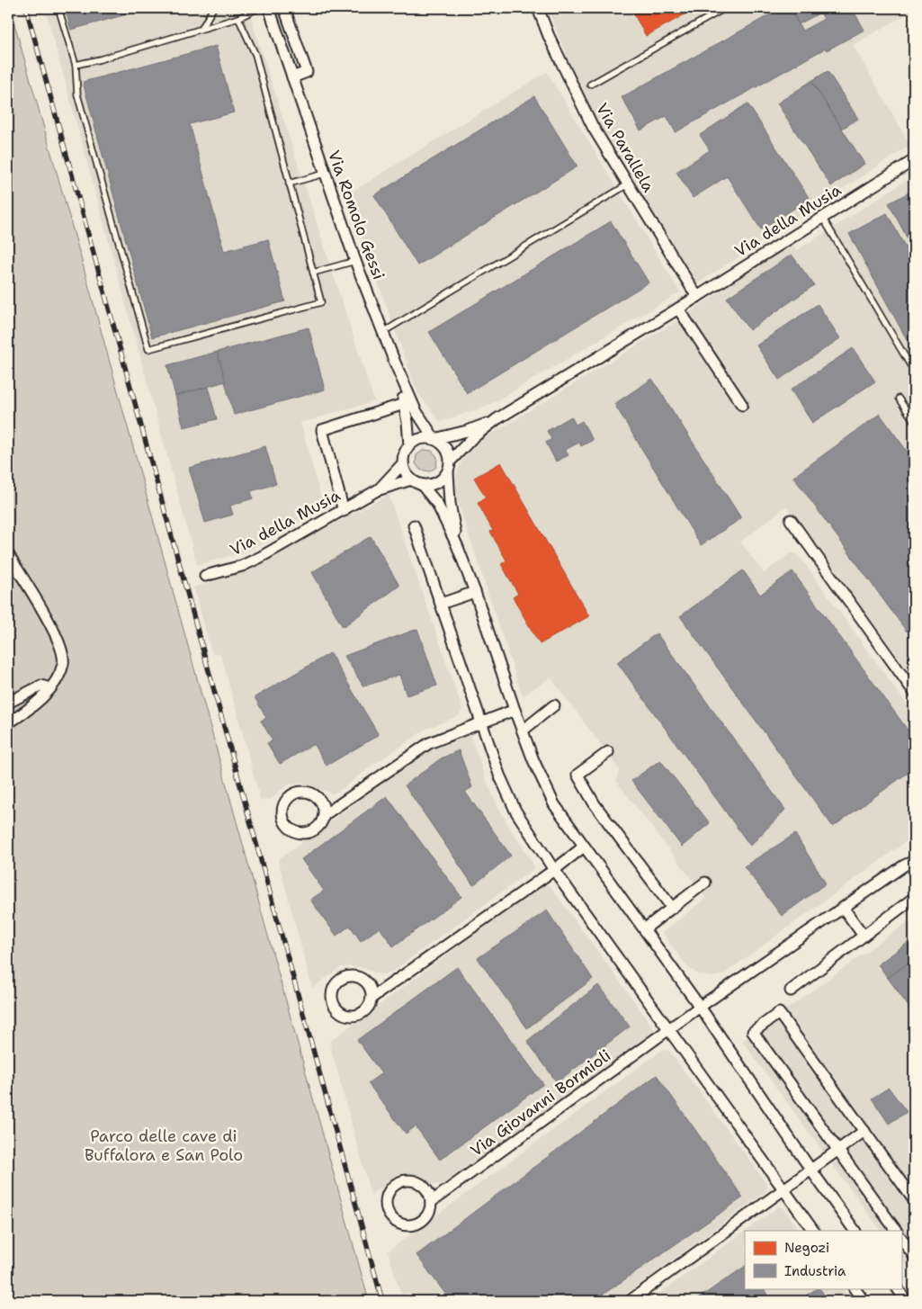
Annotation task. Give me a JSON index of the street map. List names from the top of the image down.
{
  "streets": {
    "street": [
      "Via Parallela",
      "Via Romolo Gessi",
      "Via della Musia",
      "Via Giovanni Bormioli"
    ]
  },
  "crossings": [
    ["Via Parallela", "Via della Musia"],
    ["Via Romolo Gessi", "Via della Musia"]
  ],
  "parks": ["Parco delle cave di Buffalora e San Polo"],
  "legend": ["Negozi", "Industria"]
}
